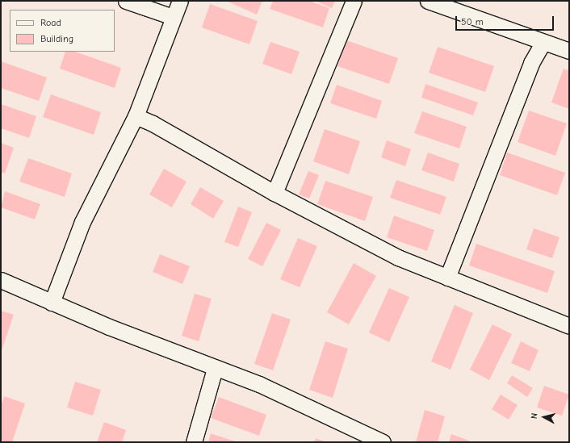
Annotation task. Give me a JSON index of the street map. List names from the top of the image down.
{
  "legend": ["Road", "Building"],
  "scale_bar": "50 m",
  "north": "left"
}
